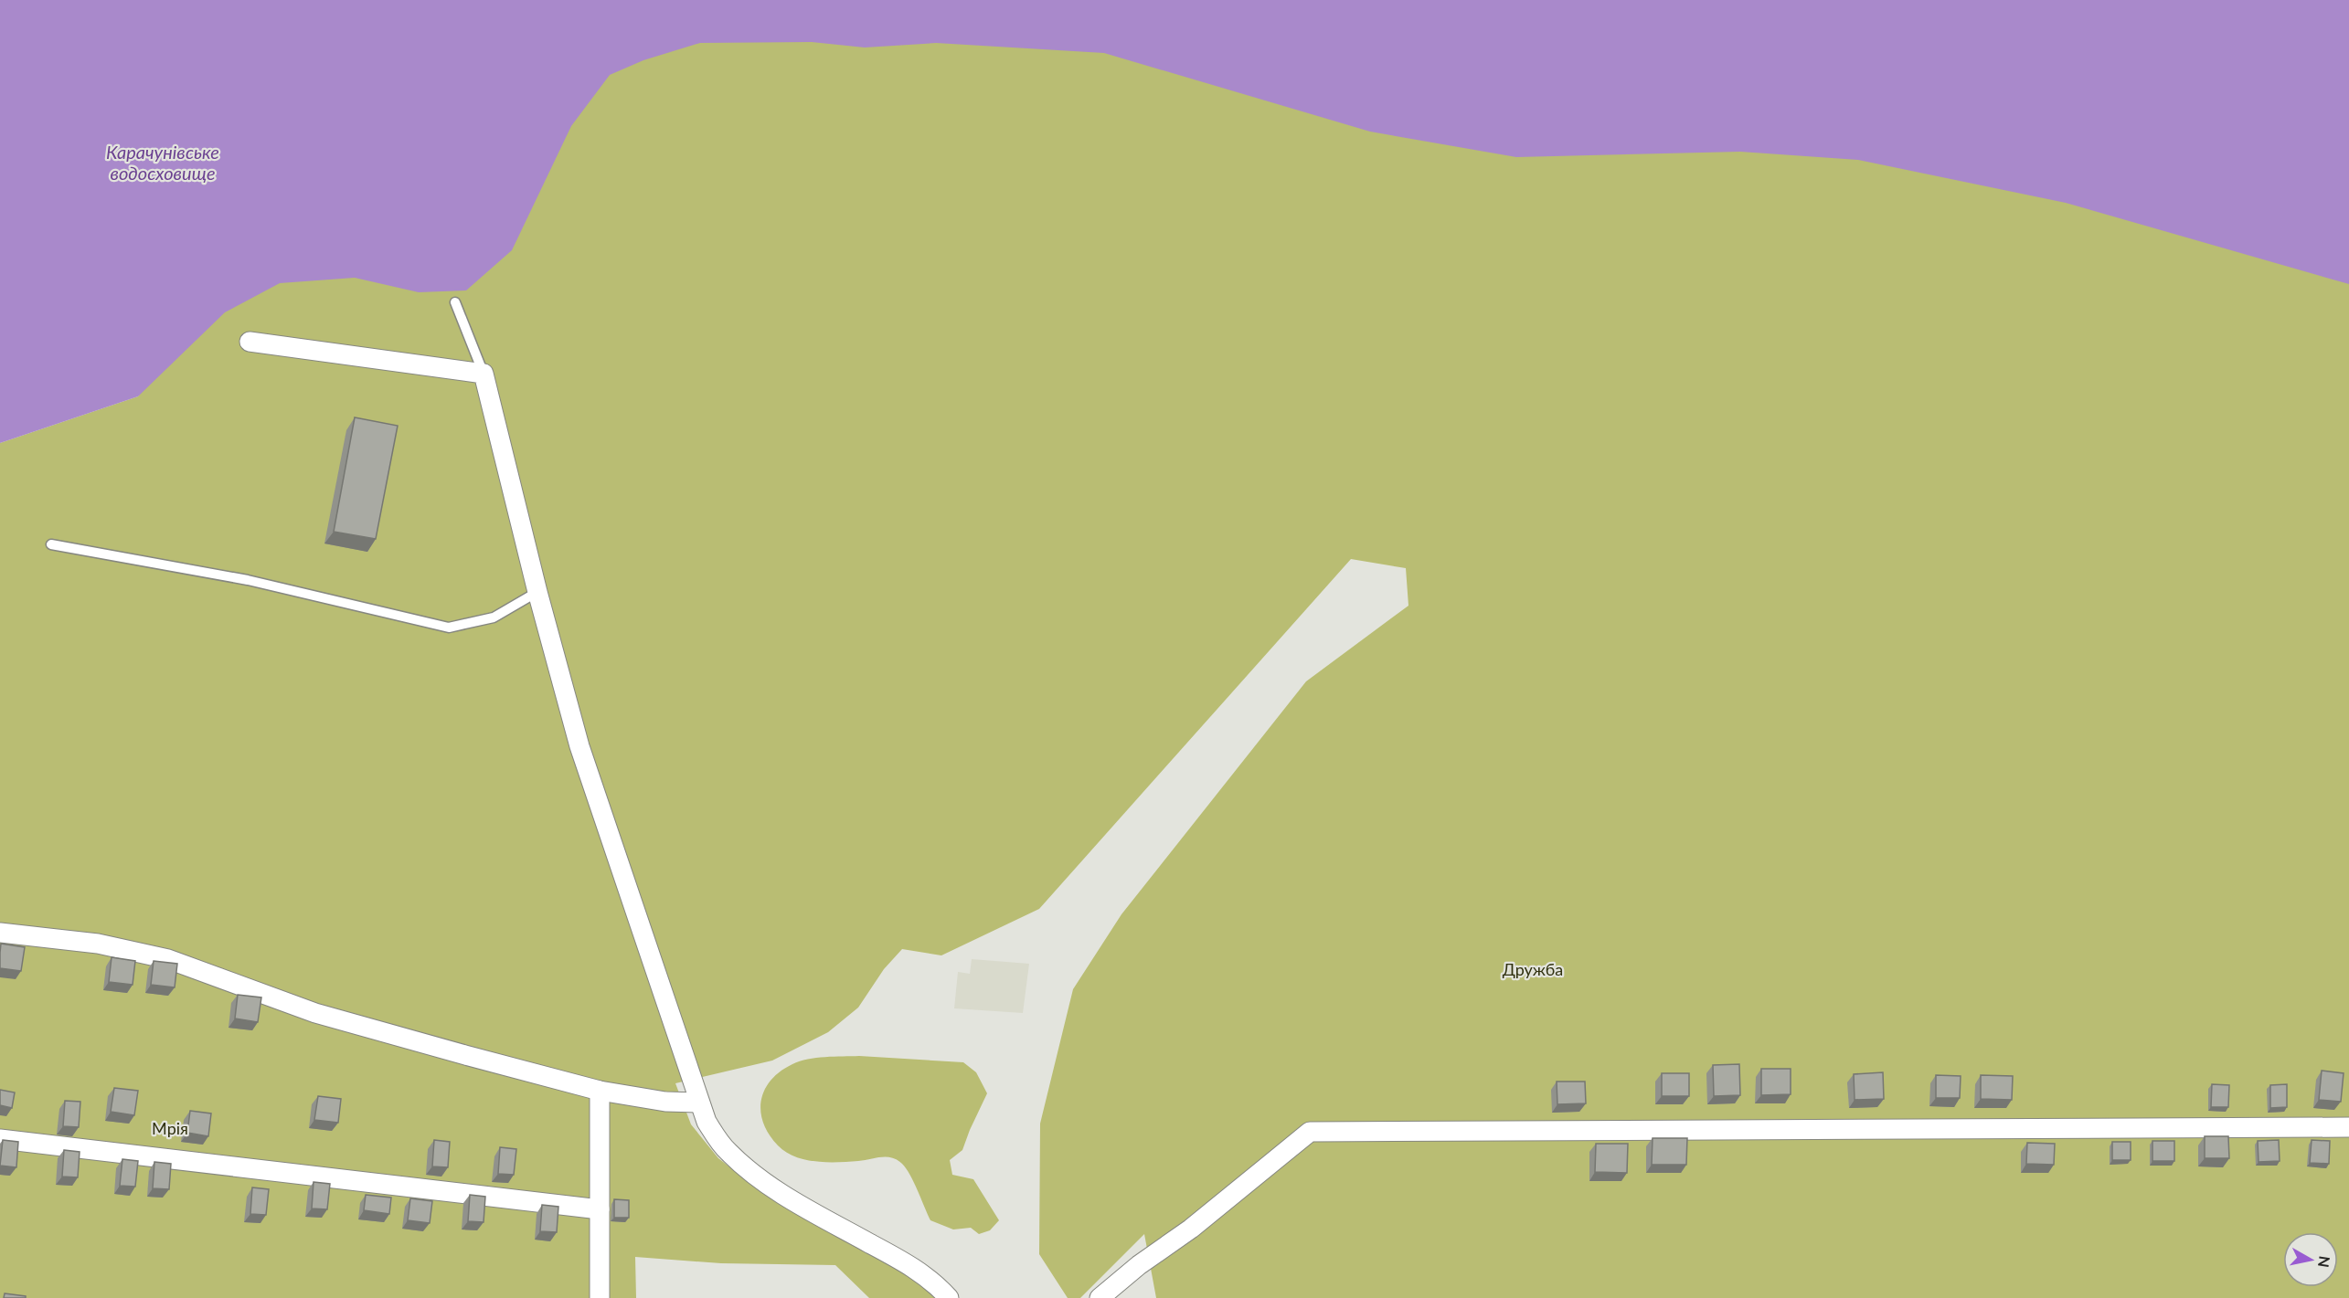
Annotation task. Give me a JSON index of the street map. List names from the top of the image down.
{
  "water": ["Карачунівське водосховище"],
  "parks": ["Дружба", "Мрія"],
  "north": "right"
}
